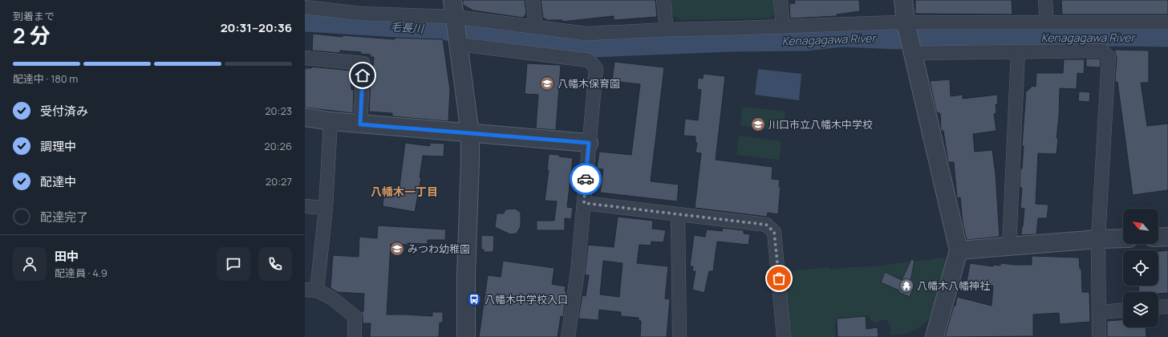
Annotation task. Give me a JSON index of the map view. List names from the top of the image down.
{
  "districts": ["八幡木一丁目"],
  "water": ["毛長川", "Kenagagawa River"],
  "places": {
    "school or university": ["八幡木保育園", "川口市立八幡木中学校", "みつわ幼稚園"],
    "temple": ["八幡木八幡神社"],
    "bus stop": ["八幡木中学校入口"]
  },
  "north": "top left",
  "page": {
    "heading": ["2 分", "到着まで", "20:31–20:36"],
    "panel": ["田中", "配達員 · 4.9"],
    "bar": "配達中 · 180 m",
    "list": [
      ["受付済み", "20:23"],
      ["調理中", "20:26"],
      ["配達中", "20:27"],
      "配達完了"
    ]
  }
}
